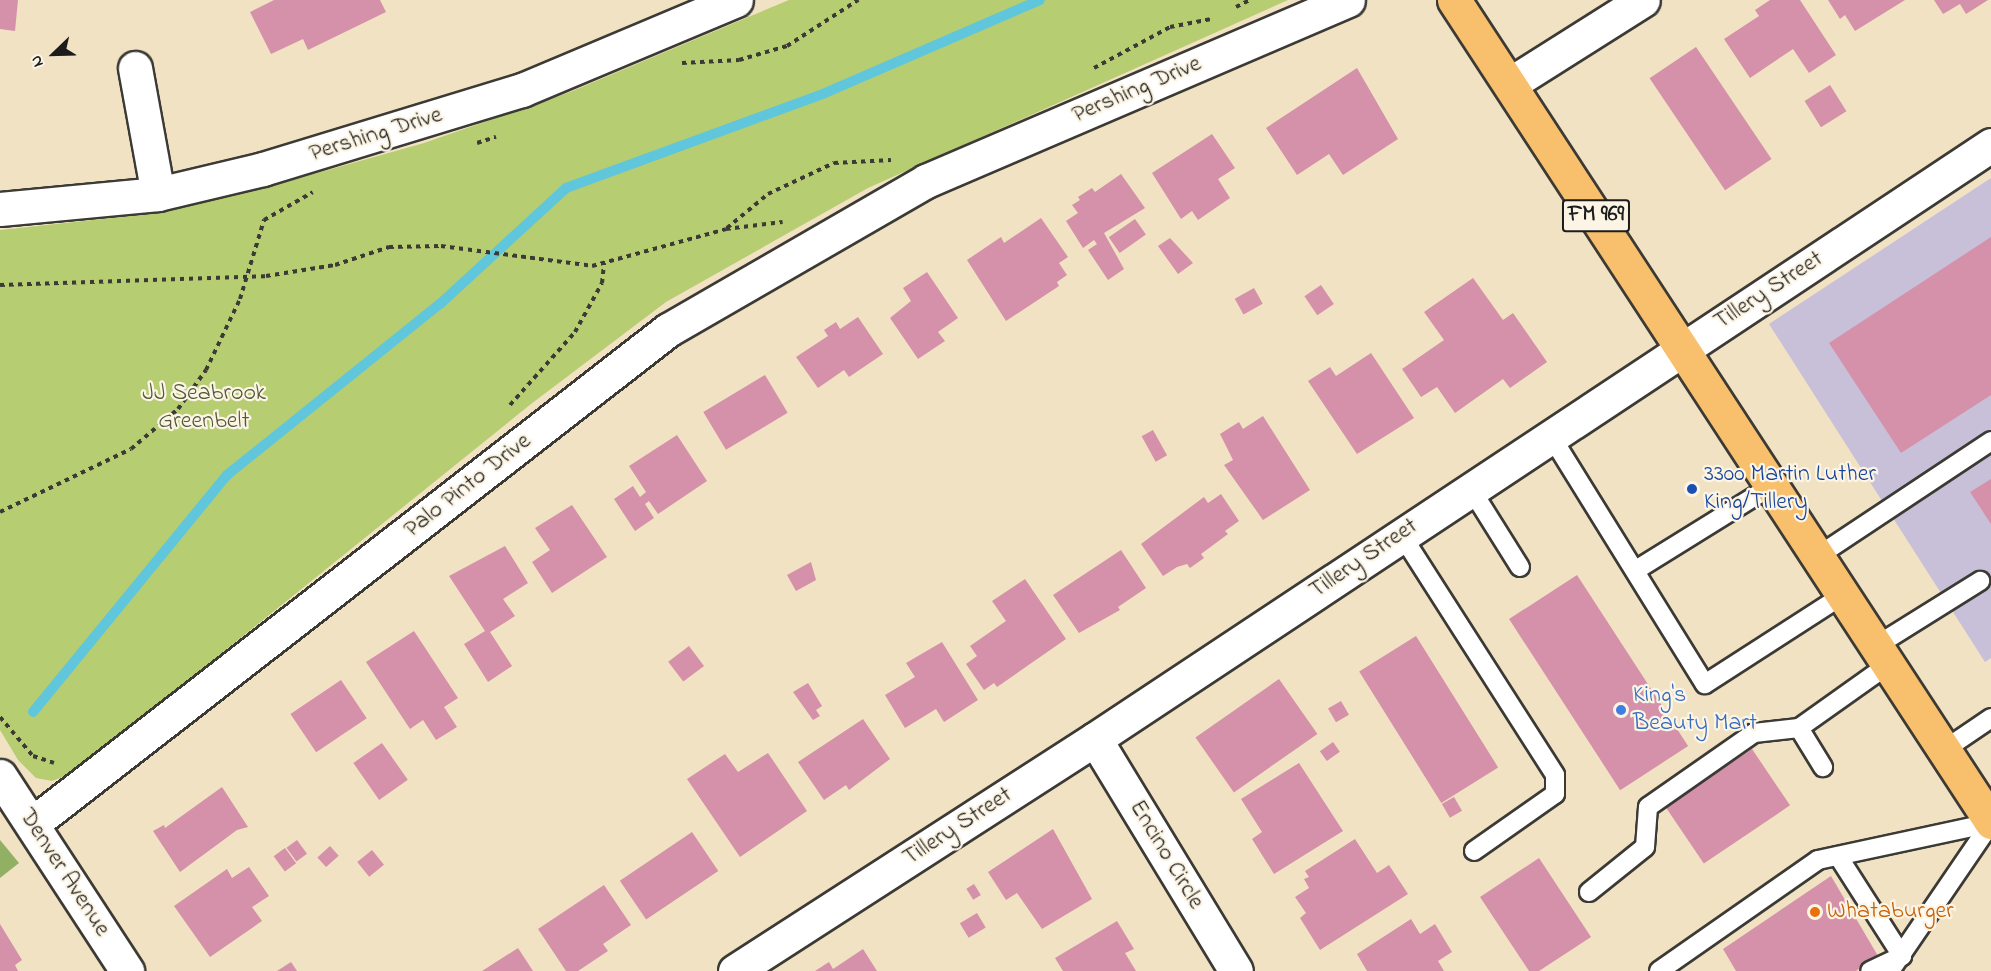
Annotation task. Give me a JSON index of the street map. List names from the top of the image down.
{
  "streets": {
    "main road": ["FM 969"],
    "street": [
      "Pershing Drive",
      "Tillery Street",
      "Palo Pinto Drive",
      "Encino Circle",
      "Denver Avenue"
    ]
  },
  "crossings": [
    ["Pershing Drive", "Palo Pinto Drive"],
    ["FM 969", "Tillery Street"],
    ["Tillery Street", "Encino Circle"],
    ["Palo Pinto Drive", "Denver Avenue"]
  ],
  "parks": ["JJ Seabrook Greenbelt"],
  "places": ["3300 Martin Luther King/Tillery", "King's Beauty Mart", "Whataburger"],
  "north": "bottom left"
}
